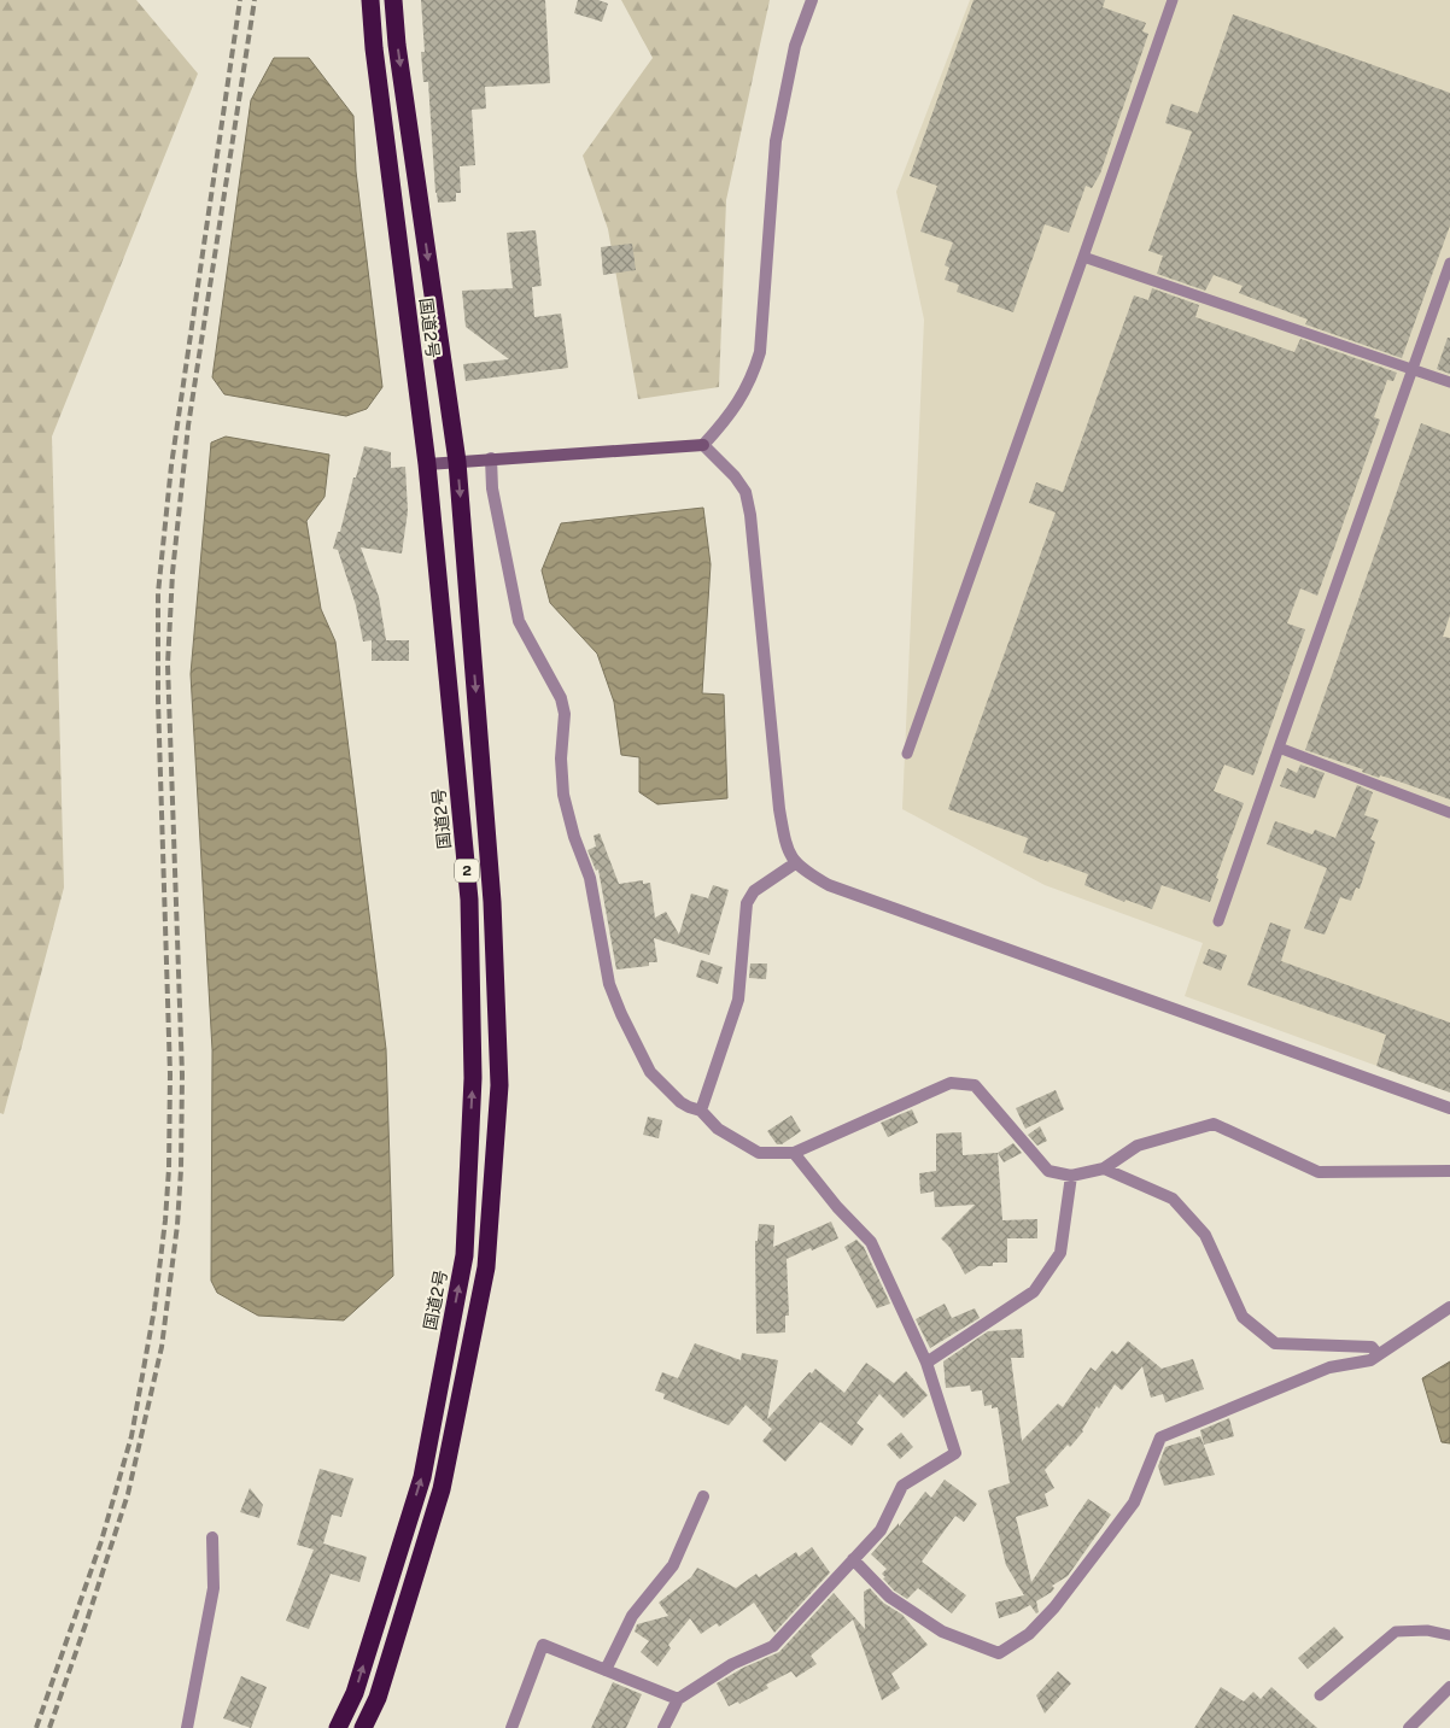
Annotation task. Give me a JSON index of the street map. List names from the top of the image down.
{
  "streets": {
    "highway": ["国道2号", "2"]
  }
}
